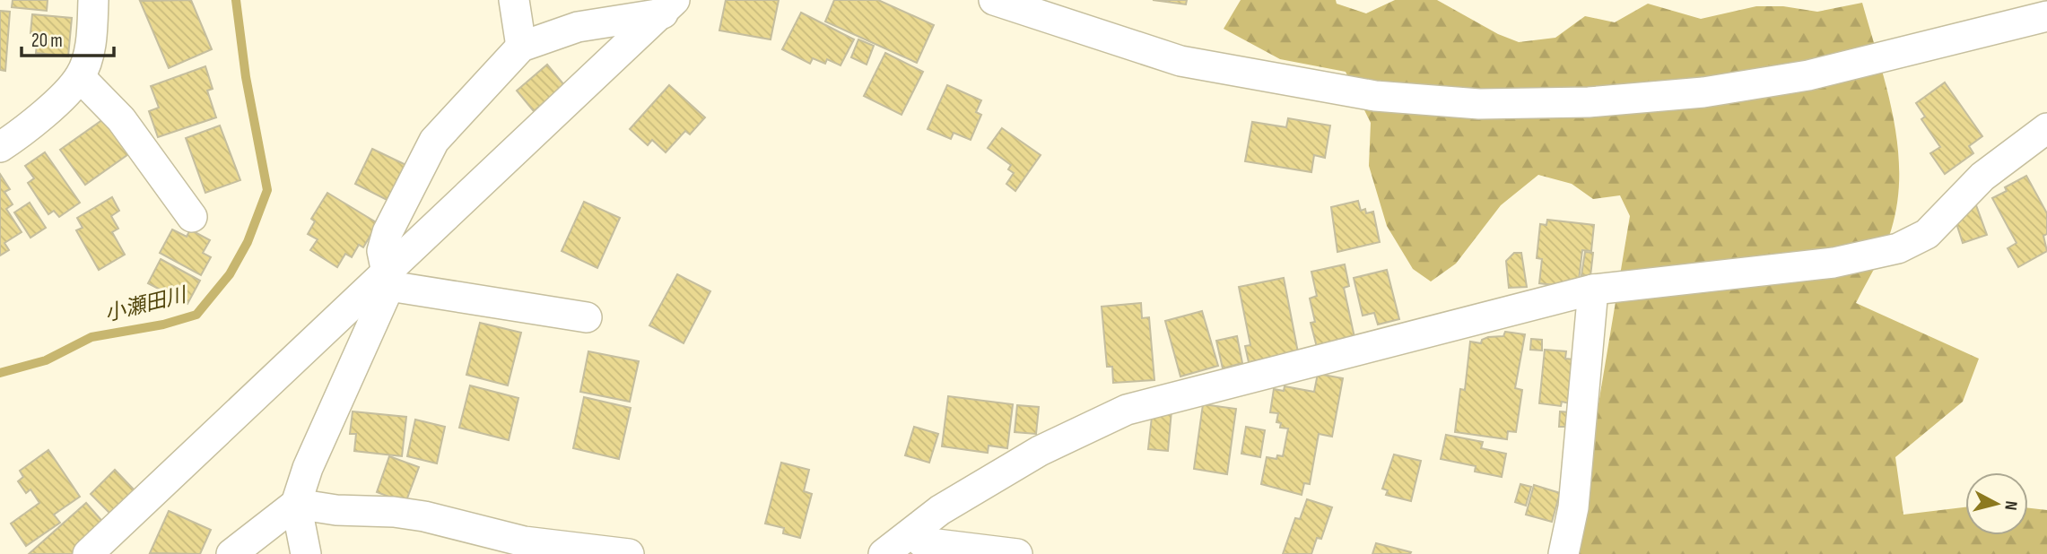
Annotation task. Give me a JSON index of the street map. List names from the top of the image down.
{
  "water": ["小瀬田川"],
  "scale_bar": "20 m",
  "north": "right"
}
